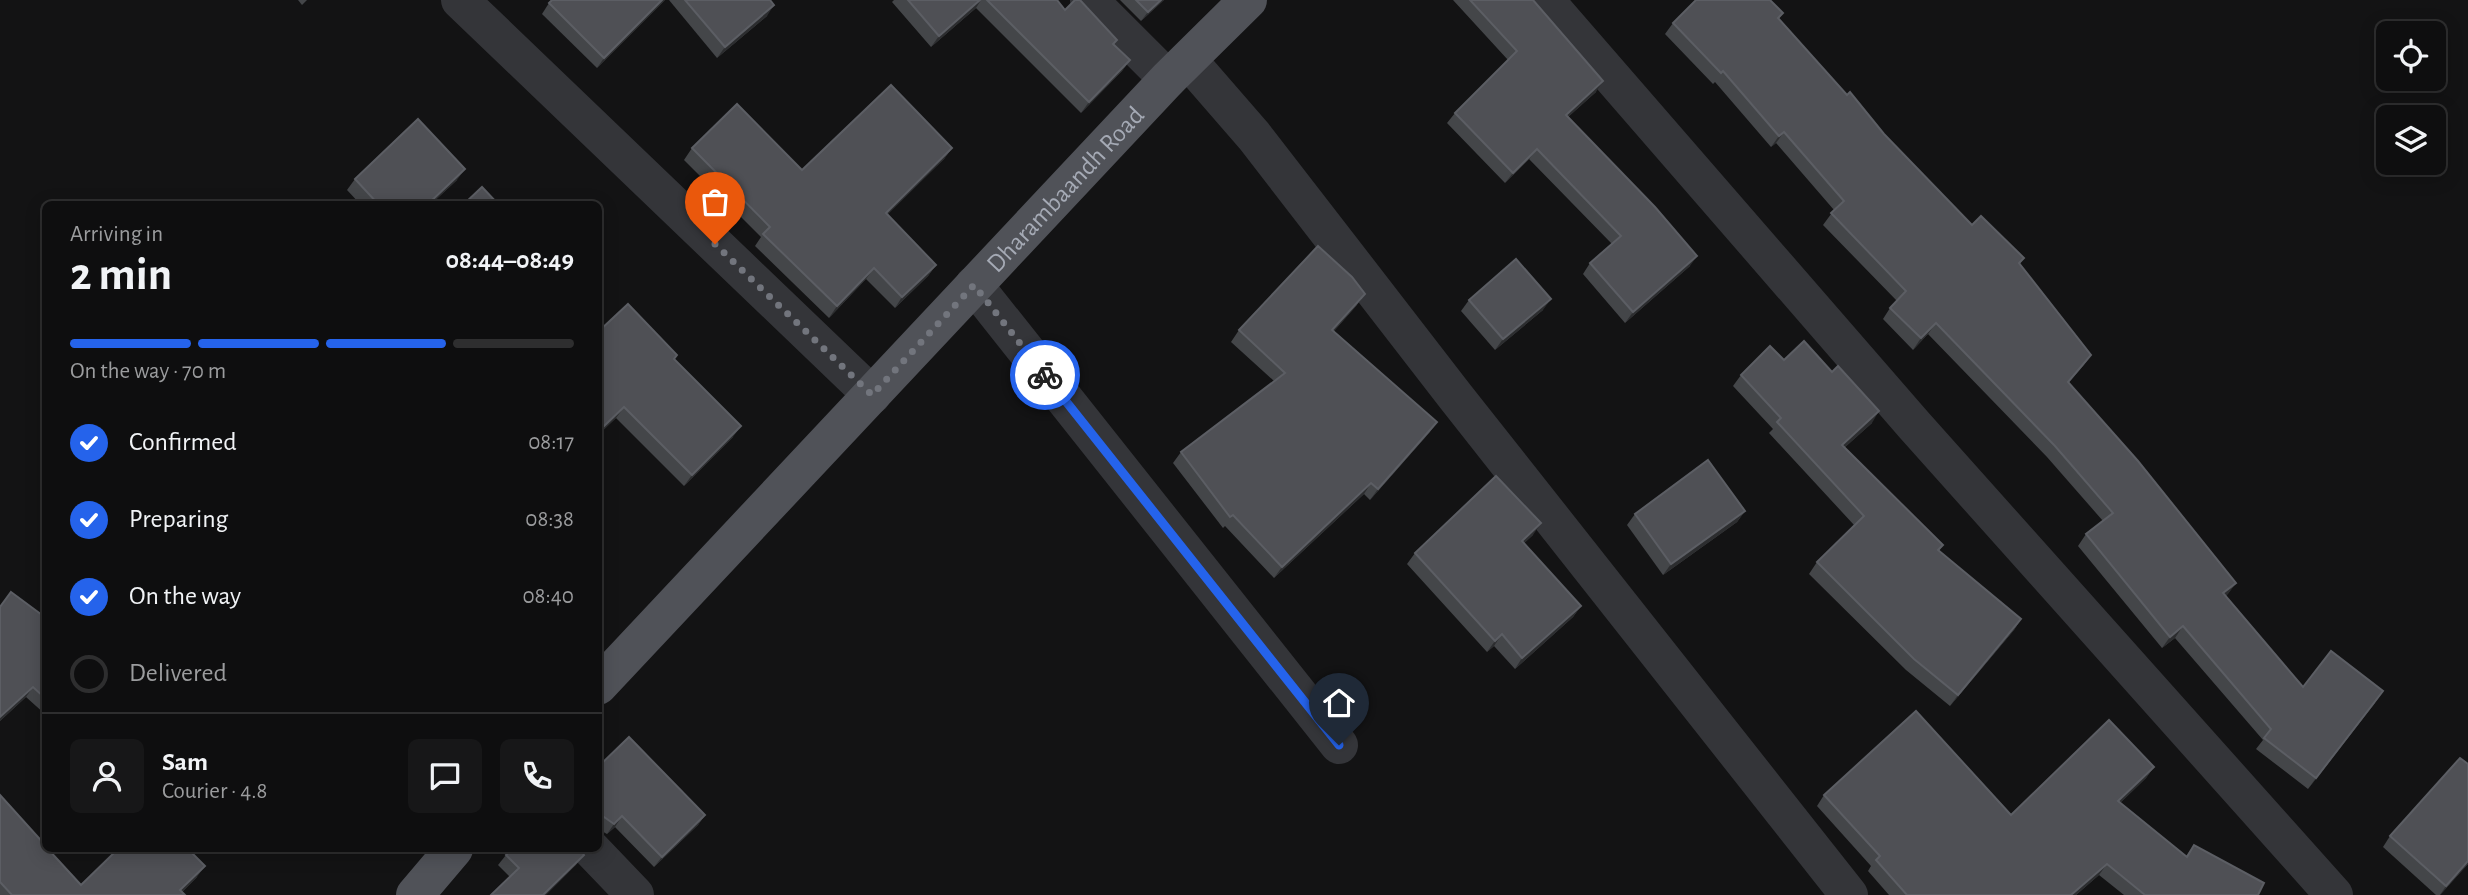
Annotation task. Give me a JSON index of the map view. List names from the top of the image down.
{
  "streets": {
    "main road": ["Dharambaandh Road"]
  },
  "page": {
    "heading": ["2 min", "Arriving in", "08:44–08:49"],
    "panel": ["Sam", "Courier · 4.8"],
    "bar": "On the way · 70 m",
    "list": [
      ["Confirmed", "08:17"],
      ["Preparing", "08:38"],
      ["On the way", "08:40"],
      "Delivered"
    ]
  }
}
